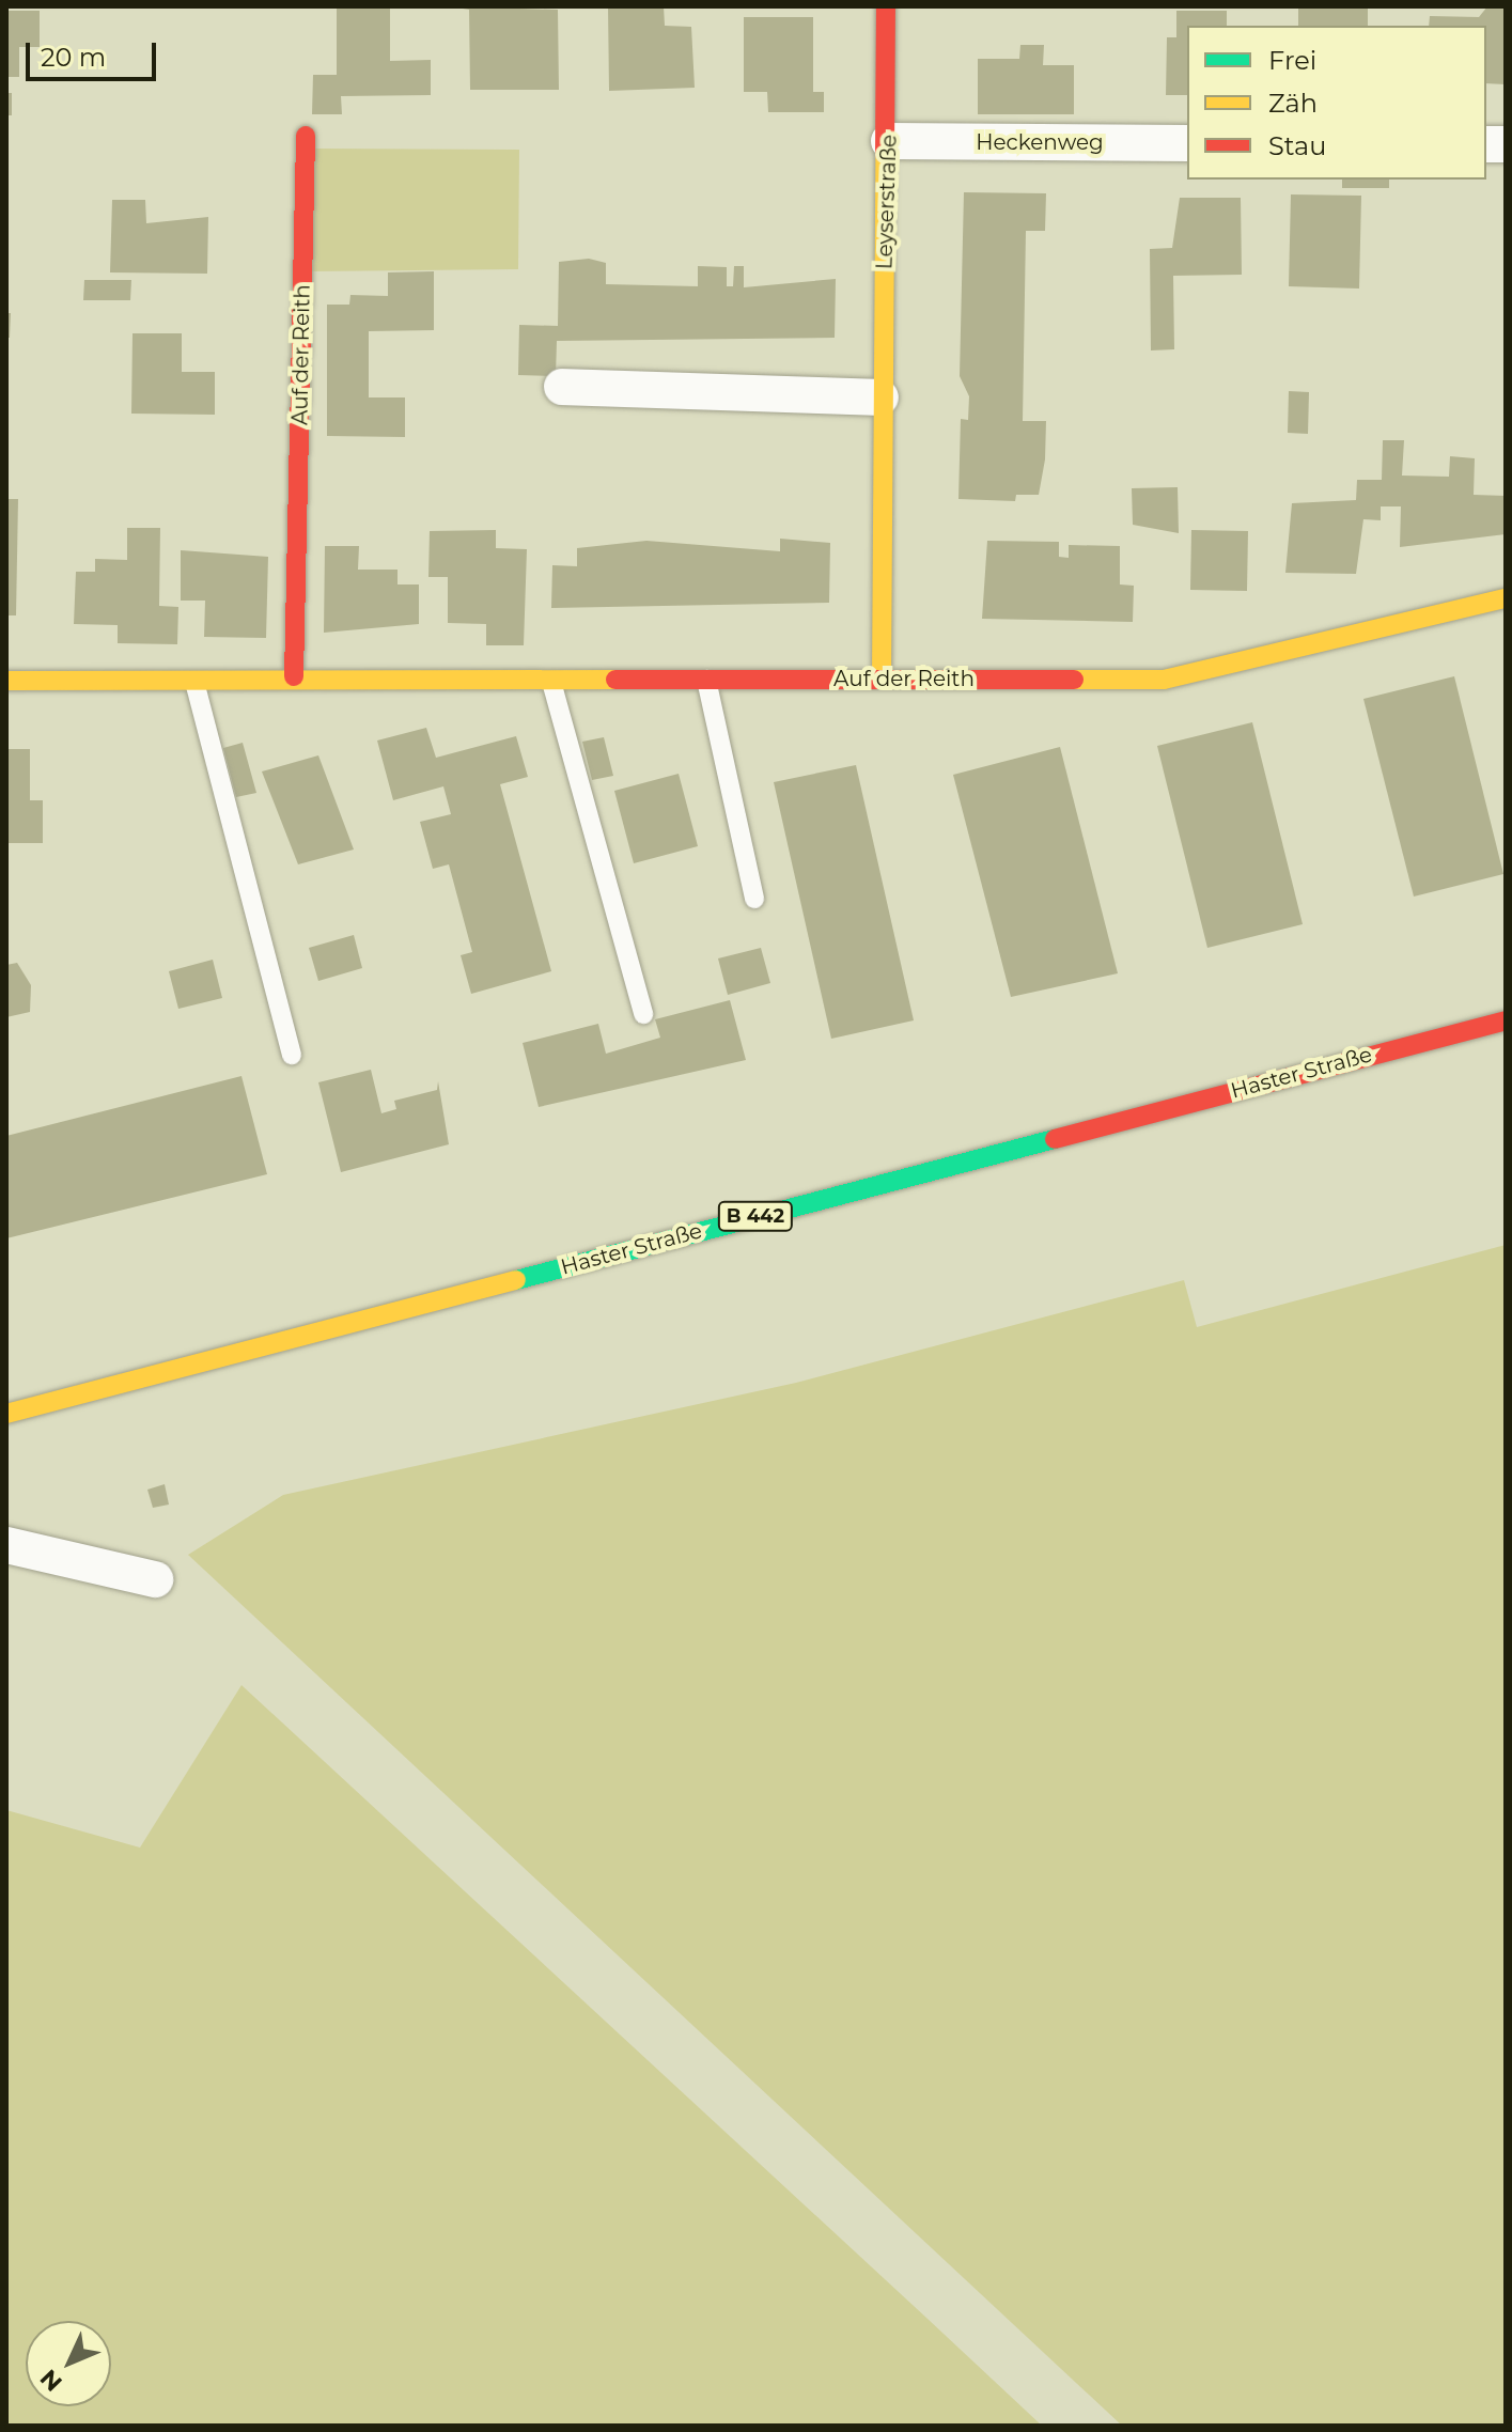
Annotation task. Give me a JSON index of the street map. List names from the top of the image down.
{
  "streets": {
    "street": [
      "Heckenweg",
      "Leyserstraße",
      "Auf der Reith",
      "Haster Straße",
      "B 442"
    ]
  },
  "crossings": [
    ["Heckenweg", "Leyserstraße"],
    ["Leyserstraße", "Auf der Reith"]
  ],
  "legend": ["Frei", "Zäh", "Stau"],
  "scale_bar": "20 m",
  "north": "bottom left"
}
